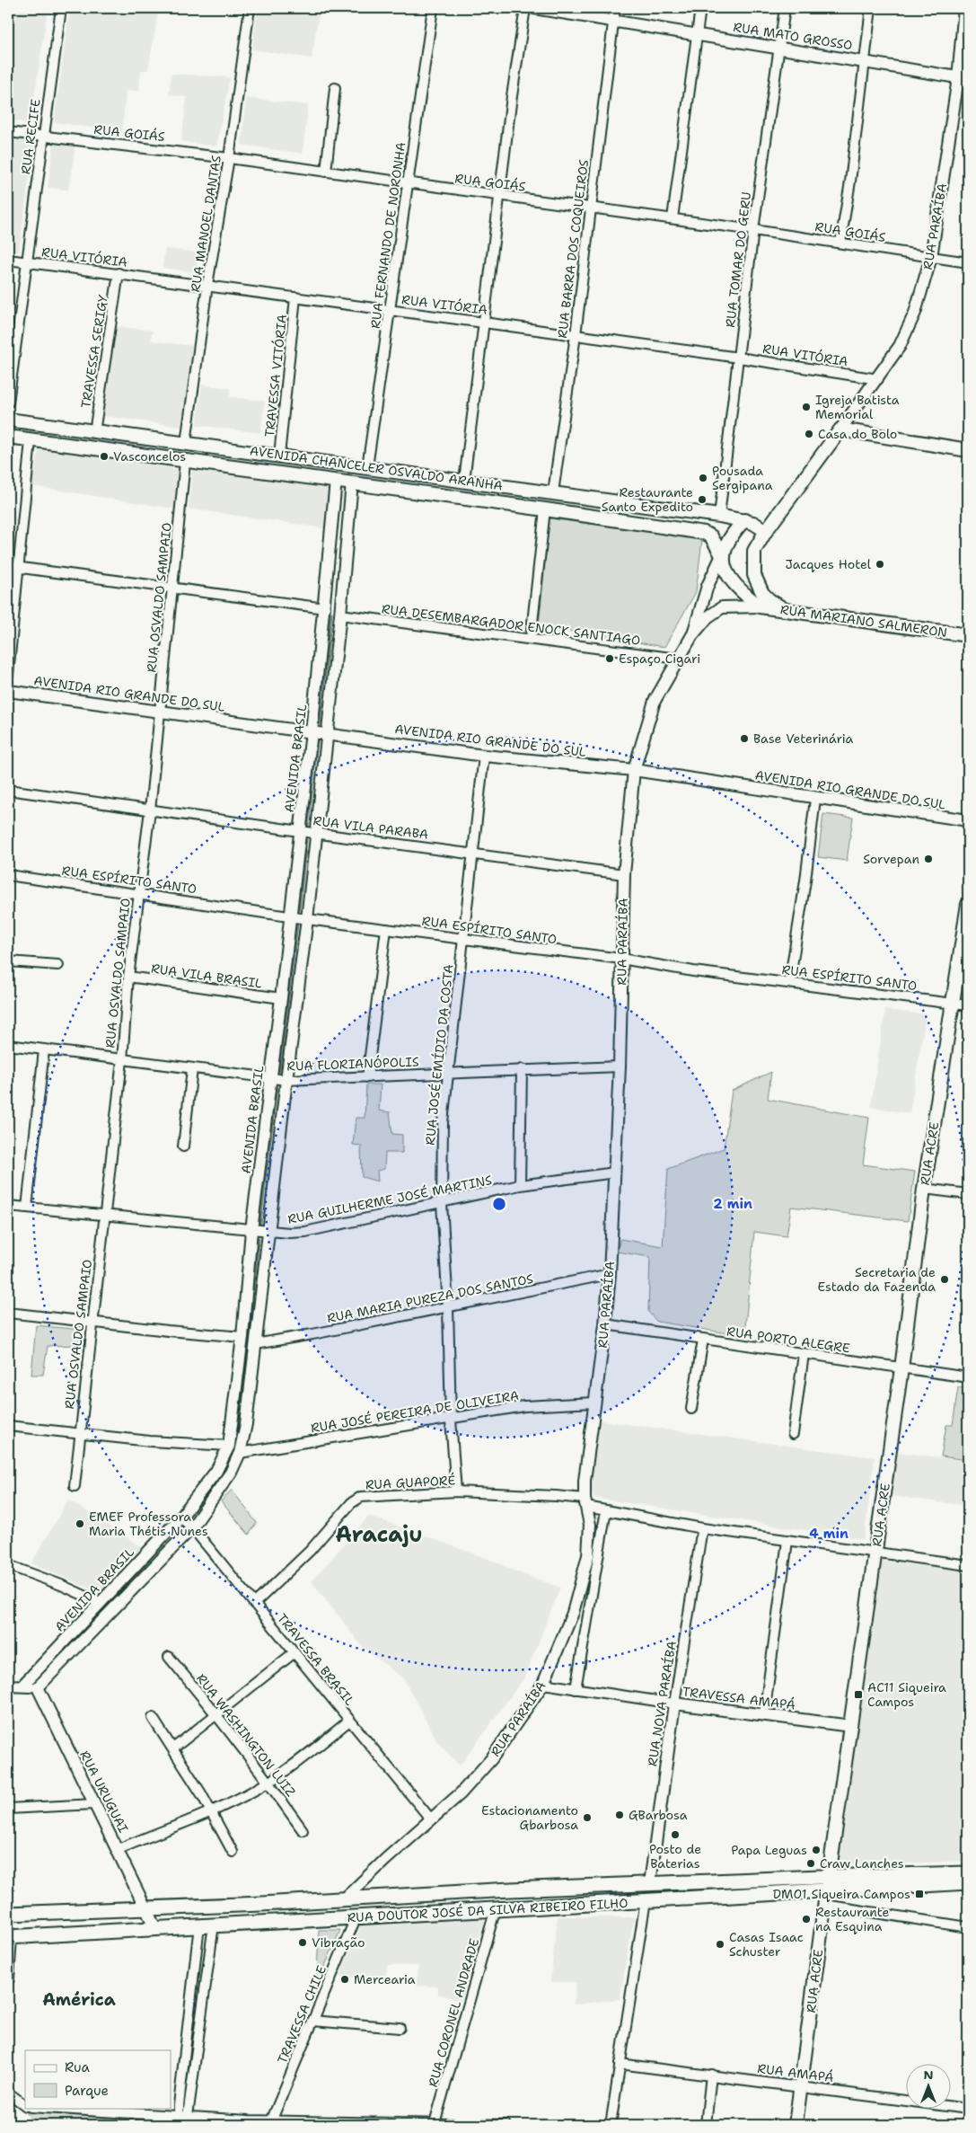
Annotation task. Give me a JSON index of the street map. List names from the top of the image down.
{
  "streets": {
    "main road": [
      "RUA PARAÍBA",
      "AVENIDA CHANCELER OSVALDO ARANHA",
      "RUA MARIANO SALMERON",
      "RUA ACRE",
      "RUA DOUTOR JOSÉ DA SILVA RIBEIRO FILHO"
    ],
    "street": [
      "RUA MATO GROSSO",
      "RUA GOIÁS",
      "RUA RECIFE",
      "RUA MANOEL DANTAS",
      "RUA FERNANDO DE NORONHA",
      "RUA BARRA DOS COQUEIROS",
      "RUA VITÓRIA",
      "RUA TOMAR DO GERU",
      "TRAVESSA SERIGY",
      "TRAVESSA VITÓRIA",
      "RUA OSVALDO SAMPAIO",
      "RUA DESEMBARGADOR ENOCK SANTIAGO",
      "AVENIDA RIO GRANDE DO SUL",
      "AVENIDA BRASIL",
      "RUA VILA PARABA",
      "RUA ESPÍRITO SANTO",
      "RUA VILA BRASIL",
      "RUA JOSÉ EMÍDIO DA COSTA",
      "RUA FLORIANÓPOLIS",
      "RUA GUILHERME JOSÉ MARTINS",
      "RUA MARIA PUREZA DOS SANTOS",
      "RUA PORTO ALEGRE",
      "RUA JOSÉ PEREIRA DE OLIVEIRA",
      "RUA GUAPORÉ",
      "TRAVESSA BRASIL",
      "TRAVESSA AMAPÁ",
      "RUA NOVA PARAÍBA",
      "RUA WASHINGTON LUIZ",
      "RUA URUGUAI",
      "RUA CORONEL ANDRADE",
      "TRAVESSA CHILE",
      "RUA AMAPÁ"
    ]
  },
  "crossings": [
    ["RUA MATO GROSSO", "RUA PARAÍBA"],
    ["RUA MATO GROSSO", "RUA BARRA DOS COQUEIROS"],
    ["RUA MATO GROSSO", "RUA TOMAR DO GERU"],
    ["RUA GOIÁS", "RUA RECIFE"],
    ["RUA GOIÁS", "RUA MANOEL DANTAS"],
    ["RUA GOIÁS", "RUA PARAÍBA"],
    ["RUA GOIÁS", "RUA FERNANDO DE NORONHA"],
    ["RUA GOIÁS", "RUA BARRA DOS COQUEIROS"],
    ["RUA GOIÁS", "RUA TOMAR DO GERU"],
    ["RUA RECIFE", "RUA VITÓRIA"],
    ["RUA MANOEL DANTAS", "RUA VITÓRIA"],
    ["RUA MANOEL DANTAS", "AVENIDA CHANCELER OSVALDO ARANHA"],
    ["RUA PARAÍBA", "RUA VITÓRIA"],
    ["RUA PARAÍBA", "AVENIDA CHANCELER OSVALDO ARANHA"],
    ["RUA PARAÍBA", "RUA MARIANO SALMERON"],
    ["RUA PARAÍBA", "RUA DESEMBARGADOR ENOCK SANTIAGO"],
    ["RUA PARAÍBA", "AVENIDA RIO GRANDE DO SUL"],
    ["RUA PARAÍBA", "RUA VILA PARABA"],
    ["RUA PARAÍBA", "RUA ESPÍRITO SANTO"],
    ["RUA PARAÍBA", "RUA FLORIANÓPOLIS"],
    ["RUA PARAÍBA", "RUA GUILHERME JOSÉ MARTINS"],
    ["RUA PARAÍBA", "RUA MARIA PUREZA DOS SANTOS"],
    ["RUA PARAÍBA", "RUA PORTO ALEGRE"],
    ["RUA PARAÍBA", "RUA JOSÉ PEREIRA DE OLIVEIRA"],
    ["RUA PARAÍBA", "RUA GUAPORÉ"],
    ["RUA PARAÍBA", "TRAVESSA BRASIL"],
    ["RUA PARAÍBA", "TRAVESSA AMAPÁ"],
    ["RUA PARAÍBA", "RUA DOUTOR JOSÉ DA SILVA RIBEIRO FILHO"],
    ["RUA FERNANDO DE NORONHA", "RUA VITÓRIA"],
    ["RUA FERNANDO DE NORONHA", "AVENIDA CHANCELER OSVALDO ARANHA"],
    ["RUA BARRA DOS COQUEIROS", "RUA VITÓRIA"],
    ["RUA BARRA DOS COQUEIROS", "AVENIDA CHANCELER OSVALDO ARANHA"],
    ["RUA VITÓRIA", "RUA TOMAR DO GERU"],
    ["RUA VITÓRIA", "TRAVESSA SERIGY"],
    ["RUA VITÓRIA", "TRAVESSA VITÓRIA"],
    ["RUA TOMAR DO GERU", "AVENIDA CHANCELER OSVALDO ARANHA"],
    ["TRAVESSA SERIGY", "AVENIDA CHANCELER OSVALDO ARANHA"],
    ["TRAVESSA VITÓRIA", "AVENIDA CHANCELER OSVALDO ARANHA"],
    ["AVENIDA CHANCELER OSVALDO ARANHA", "RUA OSVALDO SAMPAIO"],
    ["AVENIDA CHANCELER OSVALDO ARANHA", "RUA MARIANO SALMERON"],
    ["AVENIDA CHANCELER OSVALDO ARANHA", "AVENIDA BRASIL"],
    ["RUA OSVALDO SAMPAIO", "AVENIDA RIO GRANDE DO SUL"],
    ["RUA OSVALDO SAMPAIO", "RUA VILA PARABA"],
    ["RUA OSVALDO SAMPAIO", "RUA ESPÍRITO SANTO"],
    ["RUA OSVALDO SAMPAIO", "RUA VILA BRASIL"],
    ["RUA OSVALDO SAMPAIO", "RUA FLORIANÓPOLIS"],
    ["RUA OSVALDO SAMPAIO", "RUA GUILHERME JOSÉ MARTINS"],
    ["AVENIDA RIO GRANDE DO SUL", "AVENIDA BRASIL"],
    ["AVENIDA RIO GRANDE DO SUL", "RUA JOSÉ EMÍDIO DA COSTA"],
    ["AVENIDA BRASIL", "RUA VILA PARABA"],
    ["AVENIDA BRASIL", "RUA ESPÍRITO SANTO"],
    ["AVENIDA BRASIL", "RUA VILA BRASIL"],
    ["AVENIDA BRASIL", "RUA FLORIANÓPOLIS"],
    ["AVENIDA BRASIL", "RUA GUILHERME JOSÉ MARTINS"],
    ["AVENIDA BRASIL", "TRAVESSA BRASIL"],
    ["RUA VILA PARABA", "RUA JOSÉ EMÍDIO DA COSTA"],
    ["RUA ESPÍRITO SANTO", "RUA JOSÉ EMÍDIO DA COSTA"],
    ["RUA ESPÍRITO SANTO", "RUA ACRE"],
    ["RUA JOSÉ EMÍDIO DA COSTA", "RUA FLORIANÓPOLIS"],
    ["RUA JOSÉ EMÍDIO DA COSTA", "RUA GUILHERME JOSÉ MARTINS"],
    ["RUA JOSÉ EMÍDIO DA COSTA", "RUA MARIA PUREZA DOS SANTOS"],
    ["RUA JOSÉ EMÍDIO DA COSTA", "RUA JOSÉ PEREIRA DE OLIVEIRA"],
    ["RUA JOSÉ EMÍDIO DA COSTA", "RUA GUAPORÉ"],
    ["RUA ACRE", "RUA PORTO ALEGRE"],
    ["RUA ACRE", "RUA GUAPORÉ"],
    ["RUA ACRE", "TRAVESSA AMAPÁ"],
    ["RUA ACRE", "RUA DOUTOR JOSÉ DA SILVA RIBEIRO FILHO"],
    ["RUA ACRE", "RUA AMAPÁ"],
    ["RUA GUAPORÉ", "TRAVESSA BRASIL"],
    ["RUA GUAPORÉ", "RUA NOVA PARAÍBA"],
    ["TRAVESSA AMAPÁ", "RUA NOVA PARAÍBA"],
    ["RUA NOVA PARAÍBA", "RUA DOUTOR JOSÉ DA SILVA RIBEIRO FILHO"],
    ["RUA URUGUAI", "RUA DOUTOR JOSÉ DA SILVA RIBEIRO FILHO"],
    ["RUA DOUTOR JOSÉ DA SILVA RIBEIRO FILHO", "RUA CORONEL ANDRADE"],
    ["RUA DOUTOR JOSÉ DA SILVA RIBEIRO FILHO", "TRAVESSA CHILE"]
  ],
  "districts": ["Aracaju", "América"],
  "places": {
    "other": [
      "Igreja Batista Memorial",
      "Casa do Bolo",
      "Vasconcelos",
      "Pousada Sergipana",
      "Restaurante Santo Expedito",
      "Jacques Hotel",
      "Espaço Cigari",
      "Base Veterinária",
      "Sorvepan",
      "Secretaria de Estado da Fazenda",
      "EMEF Professora Maria Thétis Nunes",
      "GBarbosa",
      "Estacionamento Gbarbosa",
      "Posto de Baterias",
      "Papa Leguas",
      "Craw Lanches",
      "Restaurante na Esquina",
      "Vibração",
      "Casas Isaac Schuster",
      "Mercearia"
    ],
    "transit": ["AC11 Siqueira Campos", "DM01 Siqueira Campos"]
  },
  "legend": ["Rua", "Parque"],
  "north": "top",
  "rings": ["2 min", "4 min"]
}
